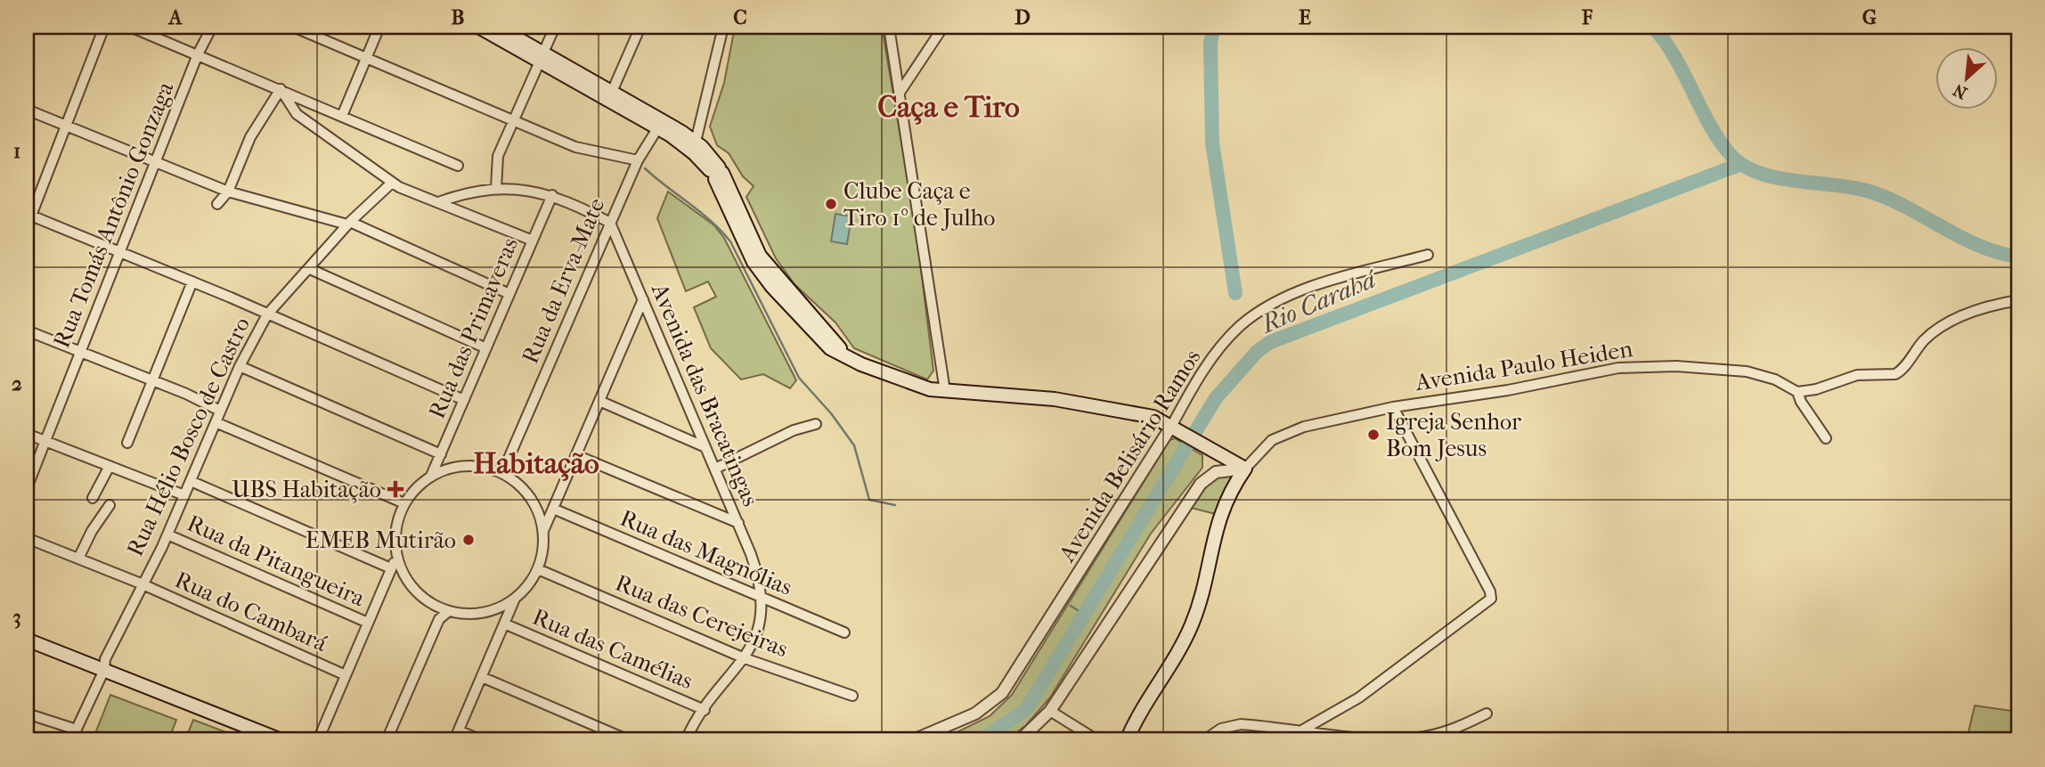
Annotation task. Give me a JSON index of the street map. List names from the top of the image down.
{
  "streets": {
    "street": [
      "Rua Tomás Antônio Gonzaga",
      "Rua da Erva-Mate",
      "Rua das Primaveras",
      "Avenida Paulo Heiden",
      "Avenida das Bracatingas",
      "Rua Hélio Bosco de Castro",
      "Avenida Belisário Ramos",
      "Rua das Magnólias",
      "Rua da Pitangueira",
      "Rua do Cambará",
      "Rua das Cerejeiras",
      "Rua das Camélias"
    ]
  },
  "crossings": [
    ["Rua da Erva-Mate", "Rua das Primaveras"],
    ["Rua da Erva-Mate", "Avenida das Bracatingas"],
    ["Rua da Erva-Mate", "Rua das Cerejeiras"],
    ["Rua das Primaveras", "Rua das Cerejeiras"],
    ["Avenida das Bracatingas", "Rua das Magnólias"],
    ["Avenida das Bracatingas", "Rua das Cerejeiras"],
    ["Avenida das Bracatingas", "Rua das Camélias"],
    ["Rua Hélio Bosco de Castro", "Rua da Pitangueira"],
    ["Rua Hélio Bosco de Castro", "Rua do Cambará"]
  ],
  "districts": ["Caça e Tiro", "Habitação"],
  "water": ["Rio Carahá"],
  "places": {
    "other": ["Clube Caça e Tiro 1º de Julho", "Igreja Senhor Bom Jesus", "EMEB Mutirão"],
    "health": ["UBS Habitação"]
  },
  "north": "bottom left",
  "grid": {
    "columns": [
      "A",
      "B",
      "C",
      "D",
      "E",
      "F",
      "G"
    ],
    "rows": ["1", "2", "3"]
  }
}
